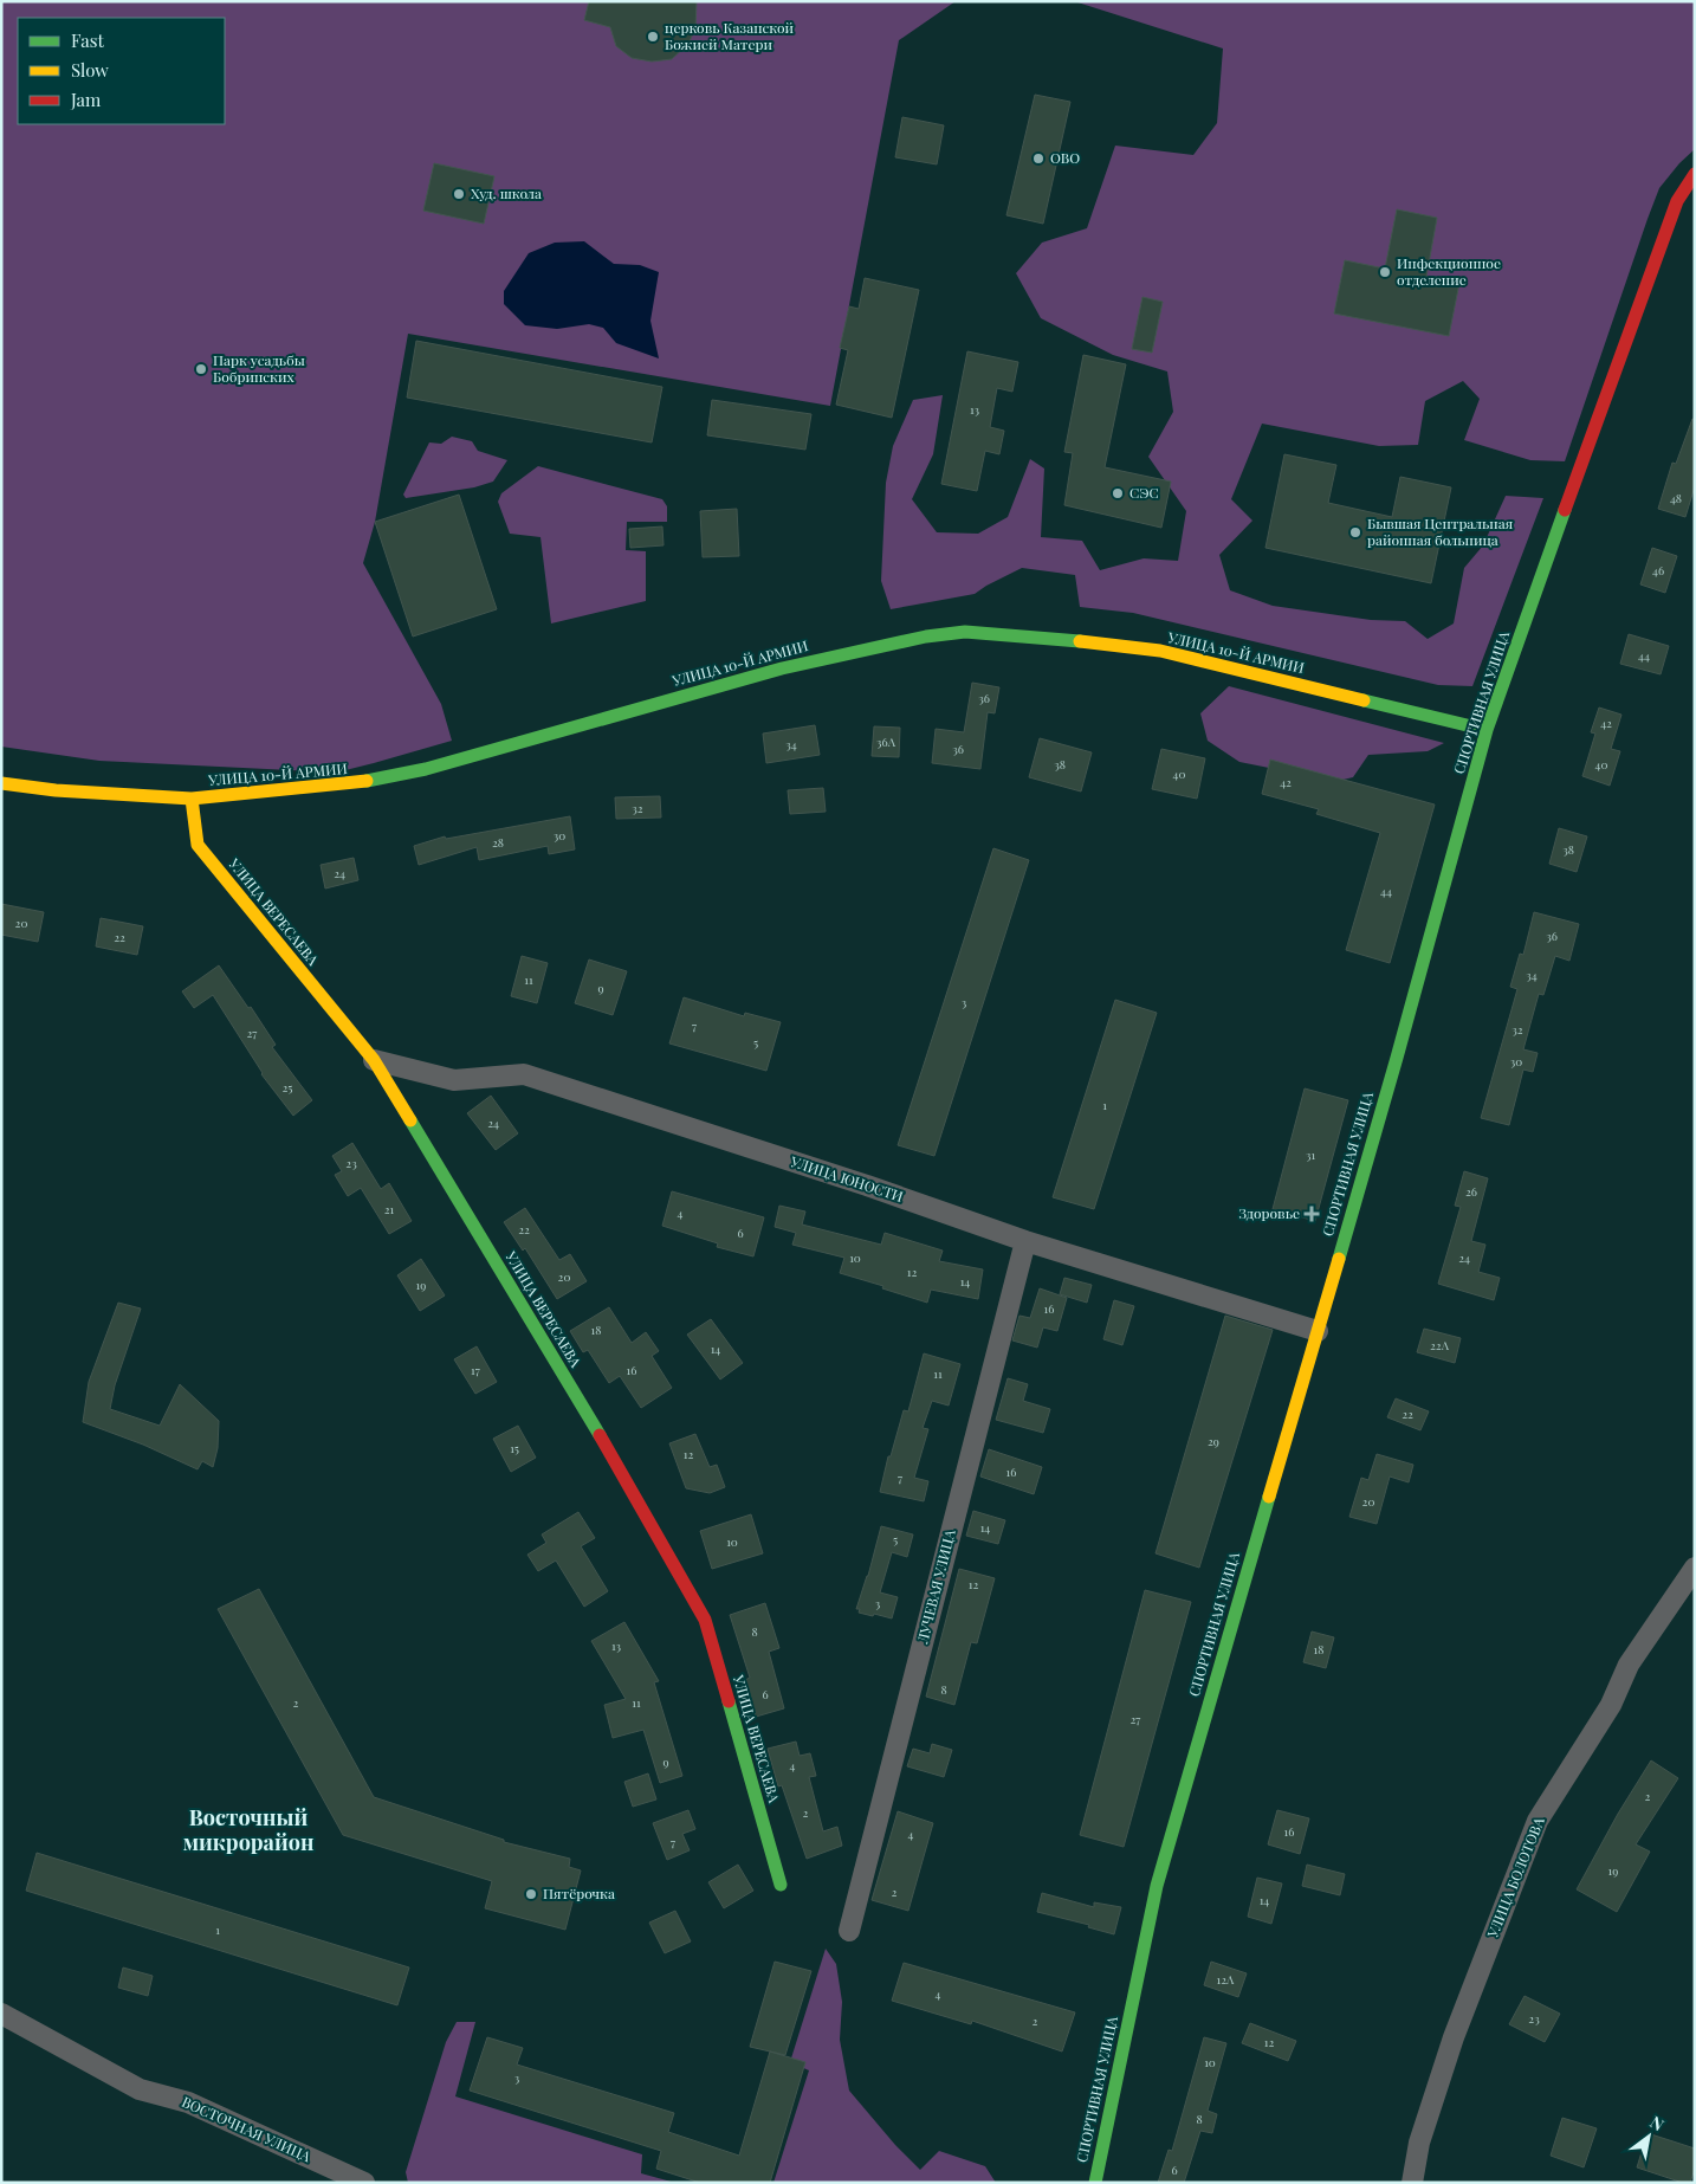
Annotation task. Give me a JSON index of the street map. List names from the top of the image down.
{
  "streets": {
    "street": [
      "УЛИЦА 10-Й АРМИИ",
      "СПОРТИВНАЯ УЛИЦА",
      "УЛИЦА ВЕРЕСАЕВА",
      "УЛИЦА ЮНОСТИ",
      "ЛУЧЕВАЯ УЛИЦА",
      "УЛИЦА БОЛОТОВА",
      "ВОСТОЧНАЯ УЛИЦА"
    ]
  },
  "crossings": [
    ["УЛИЦА 10-Й АРМИИ", "СПОРТИВНАЯ УЛИЦА"],
    ["УЛИЦА 10-Й АРМИИ", "УЛИЦА ВЕРЕСАЕВА"],
    ["СПОРТИВНАЯ УЛИЦА", "УЛИЦА ЮНОСТИ"],
    ["УЛИЦА ВЕРЕСАЕВА", "УЛИЦА ЮНОСТИ"],
    ["УЛИЦА ЮНОСТИ", "ЛУЧЕВАЯ УЛИЦА"]
  ],
  "districts": ["Восточный микрорайон"],
  "places": {
    "other": [
      "церковь Казанской Божией Матери",
      "ОВО",
      "Худ. школа",
      "Инфекционное отделение",
      "Парк усадьбы Бобринских",
      "СЭС",
      "Бывшая Центральная районная больница",
      "Пятёрочка"
    ],
    "health": ["Здоровье"]
  },
  "house_numbers": [
    "13",
    "48",
    "46",
    "44",
    "36",
    "42",
    "36А",
    "34",
    "36",
    "38",
    "40",
    "40",
    "42",
    "32",
    "30",
    "28",
    "38",
    "24",
    "44",
    "20",
    "36",
    "22",
    "34",
    "11",
    "9",
    "3",
    "7",
    "32",
    "27",
    "5",
    "30",
    "25",
    "1",
    "24",
    "31",
    "23",
    "26",
    "21",
    "4",
    "22",
    "6",
    "10",
    "24",
    "12",
    "20",
    "14",
    "19",
    "16",
    "18",
    "22А",
    "14",
    "17",
    "16",
    "11",
    "22",
    "29",
    "15",
    "12",
    "16",
    "7",
    "20",
    "14",
    "5",
    "10",
    "12",
    "3",
    "8",
    "13",
    "18",
    "8",
    "6",
    "2",
    "11",
    "27",
    "9",
    "4",
    "2",
    "2",
    "16",
    "4",
    "7",
    "19",
    "2",
    "14",
    "1",
    "12А",
    "4",
    "23",
    "2",
    "12",
    "10",
    "3",
    "8",
    "6"
  ],
  "legend": ["Fast", "Slow", "Jam"],
  "north": "top right"
}
